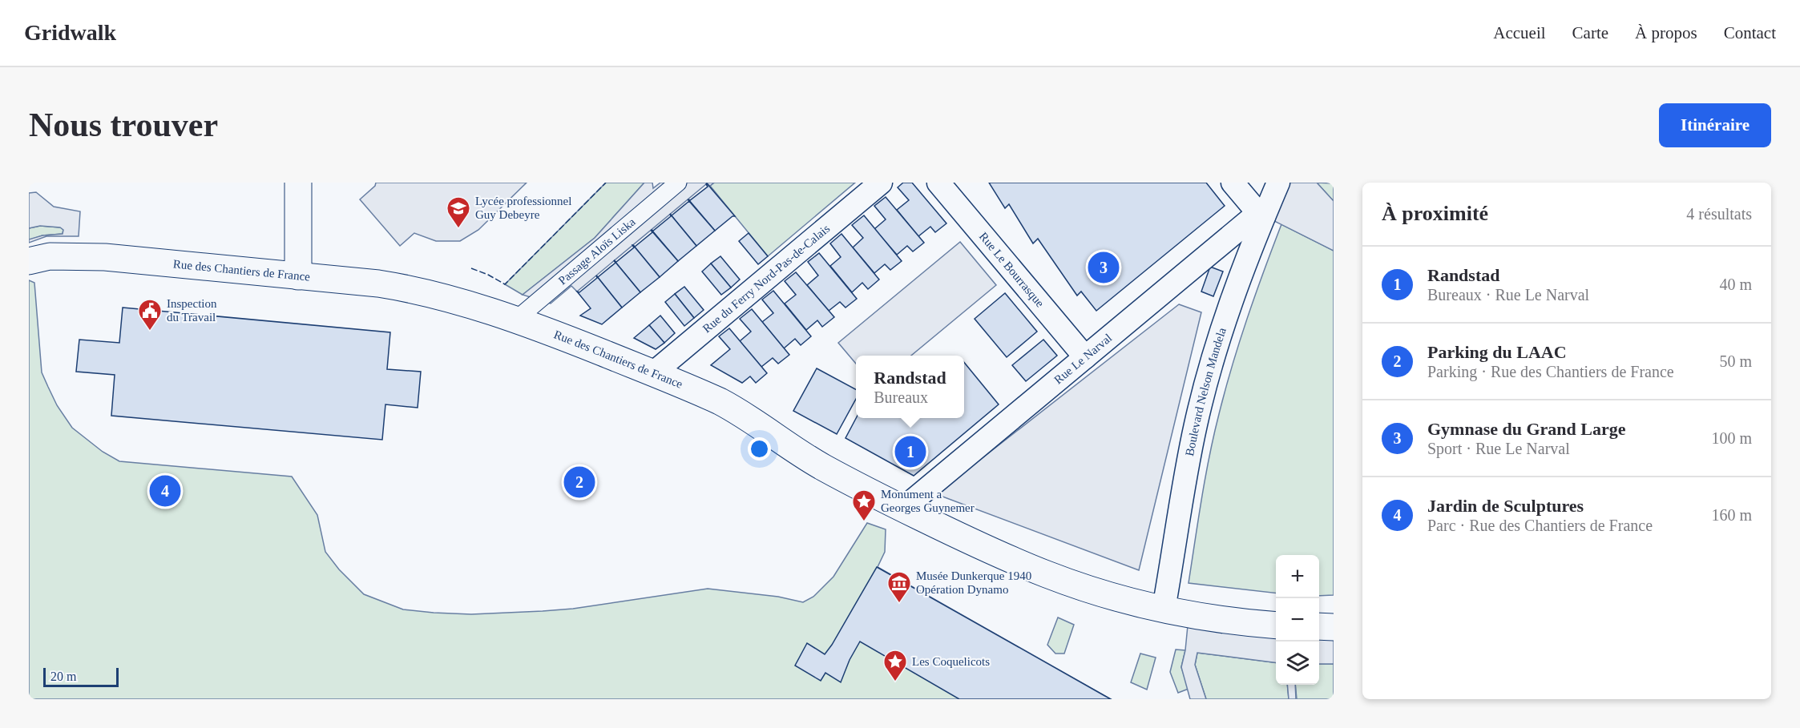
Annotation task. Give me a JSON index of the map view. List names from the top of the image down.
{
  "streets": {
    "street": [
      "Passage Aloïs Liska",
      "Rue Le Bourrasque",
      "Rue des Chantiers de France",
      "Rue du Ferry Nord-Pas-de-Calais",
      "Rue Le Narval",
      "Boulevard Nelson Mandela"
    ]
  },
  "crossings": [
    ["Passage Aloïs Liska", "Rue des Chantiers de France"],
    ["Rue Le Bourrasque", "Rue Le Narval"],
    ["Rue des Chantiers de France", "Rue du Ferry Nord-Pas-de-Calais"],
    ["Rue des Chantiers de France", "Rue Le Narval"],
    ["Rue des Chantiers de France", "Boulevard Nelson Mandela"],
    ["Rue Le Narval", "Boulevard Nelson Mandela"]
  ],
  "places": {
    "school or university": ["Lycée professionnel Guy Debeyre"],
    "public building": ["Inspection du Travail"],
    "place": ["Monument a Georges Guynemer", "Les Coquelicots"],
    "museum": ["Musée Dunkerque 1940 Opération Dynamo"]
  },
  "scale_bar": "20 m",
  "page": {
    "header": "Gridwalk",
    "nav": [
      "Accueil",
      "Carte",
      "À propos",
      "Contact"
    ],
    "buttons": "Itinéraire",
    "title": "Nous trouver",
    "heading": ["À proximité", "4 résultats"],
    "list": [
      {
        "mark": "1",
        "name": "Randstad",
        "note": "Bureaux · Rue Le Narval",
        "value": "40 m"
      },
      {
        "mark": "2",
        "name": "Parking du LAAC",
        "note": "Parking · Rue des Chantiers de France",
        "value": "50 m"
      },
      {
        "mark": "3",
        "name": "Gymnase du Grand Large",
        "note": "Sport · Rue Le Narval",
        "value": "100 m"
      },
      {
        "mark": "4",
        "name": "Jardin de Sculptures",
        "note": "Parc · Rue des Chantiers de France",
        "value": "160 m"
      }
    ],
    "pins": [
      "3",
      "1",
      "2",
      "4"
    ],
    "popup": ["Randstad", "Bureaux"],
    "map_buttons": ["+", "−"],
    "scale": "20 m"
  }
}
